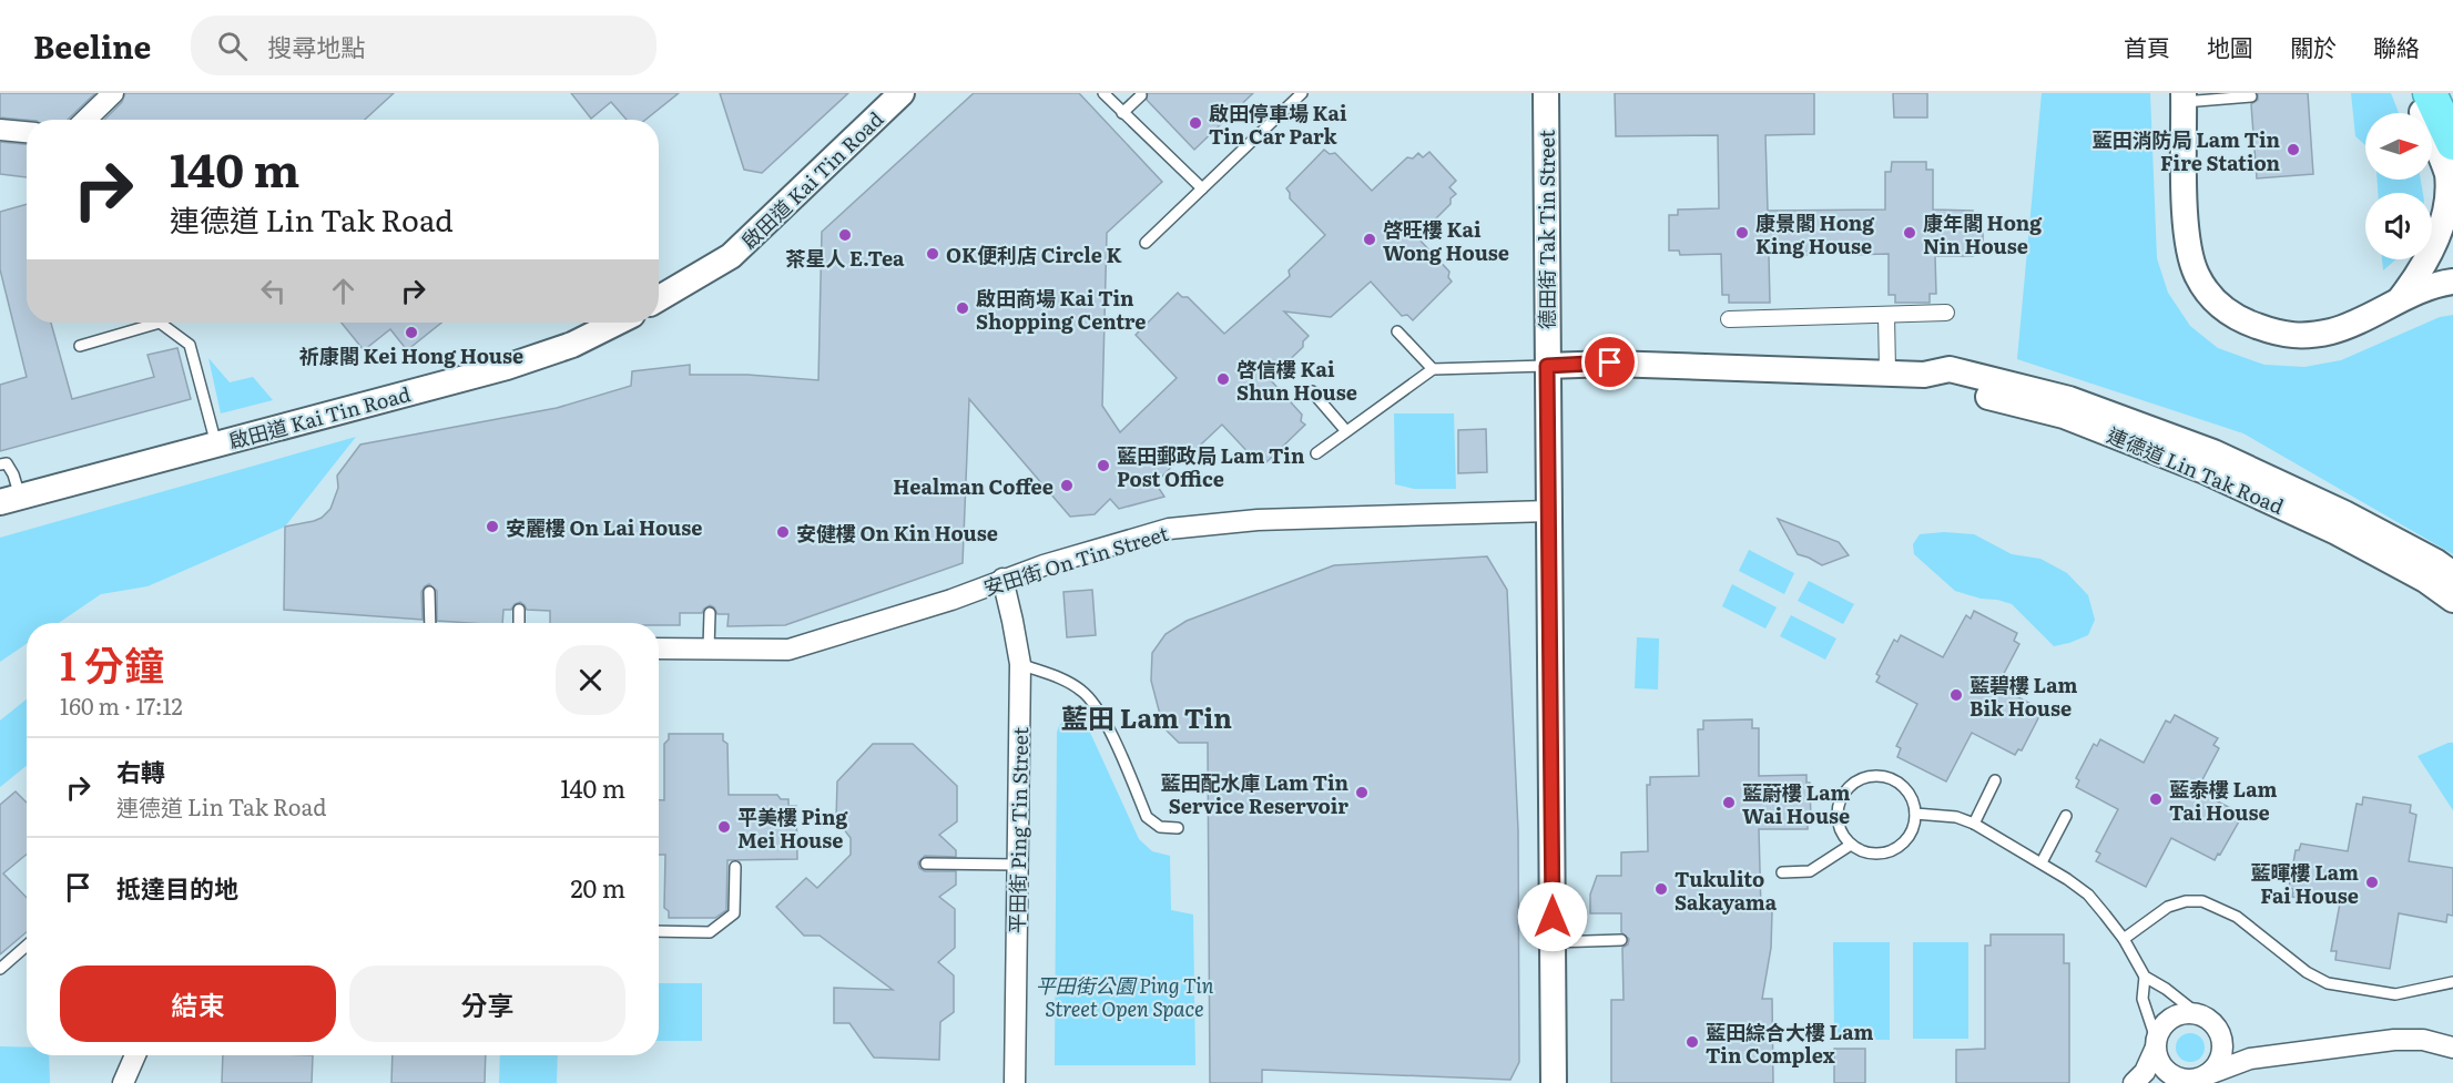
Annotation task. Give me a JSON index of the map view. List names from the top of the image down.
{
  "streets": {
    "street": [
      "啟田道 Kai Tin Road",
      "德田街 Tak Tin Street",
      "連德道 Lin Tak Road",
      "安田街 On Tin Street",
      "平田街 Ping Tin Street"
    ]
  },
  "crossings": [
    ["德田街 Tak Tin Street", "連德道 Lin Tak Road"],
    ["德田街 Tak Tin Street", "安田街 On Tin Street"],
    ["安田街 On Tin Street", "平田街 Ping Tin Street"]
  ],
  "districts": ["藍田 Lam Tin"],
  "parks": ["平田街公園 Ping Tin Street Open Space"],
  "places": [
    "啟田停車場 Kai Tin Car Park",
    "藍田消防局 Lam Tin Fire Station",
    "康景閣 Hong King House",
    "康年閣 Hong Nin House",
    "茶星人 E.Tea",
    "啓旺樓 Kai Wong House",
    "OK便利店 Circle K",
    "啟田商場 Kai Tin Shopping Centre",
    "祈康閣 Kei Hong House",
    "啓信樓 Kai Shun House",
    "藍田郵政局 Lam Tin Post Office",
    "Healman Coffee",
    "安麗樓 On Lai House",
    "安健樓 On Kin House",
    "藍碧樓 Lam Bik House",
    "藍田配水庫 Lam Tin Service Reservoir",
    "藍泰樓 Lam Tai House",
    "藍蔚樓 Lam Wai House",
    "平美樓 Ping Mei House",
    "藍暉樓 Lam Fai House",
    "Tukulito Sakayama",
    "藍田綜合大樓 Lam Tin Complex"
  ],
  "north": "right",
  "page": {
    "header": "Beeline",
    "search": "搜尋地點",
    "nav": [
      "首頁",
      "地圖",
      "關於",
      "聯絡"
    ],
    "turn": ["140 m", "連德道 Lin Tak Road"],
    "heading": ["1 分鐘", "160 m · 17:12"],
    "list": [
      {
        "name": "右轉",
        "note": "連德道 Lin Tak Road",
        "value": "140 m"
      },
      {
        "name": "抵達目的地",
        "value": "20 m"
      }
    ],
    "buttons": ["結束", "分享"]
  }
}
